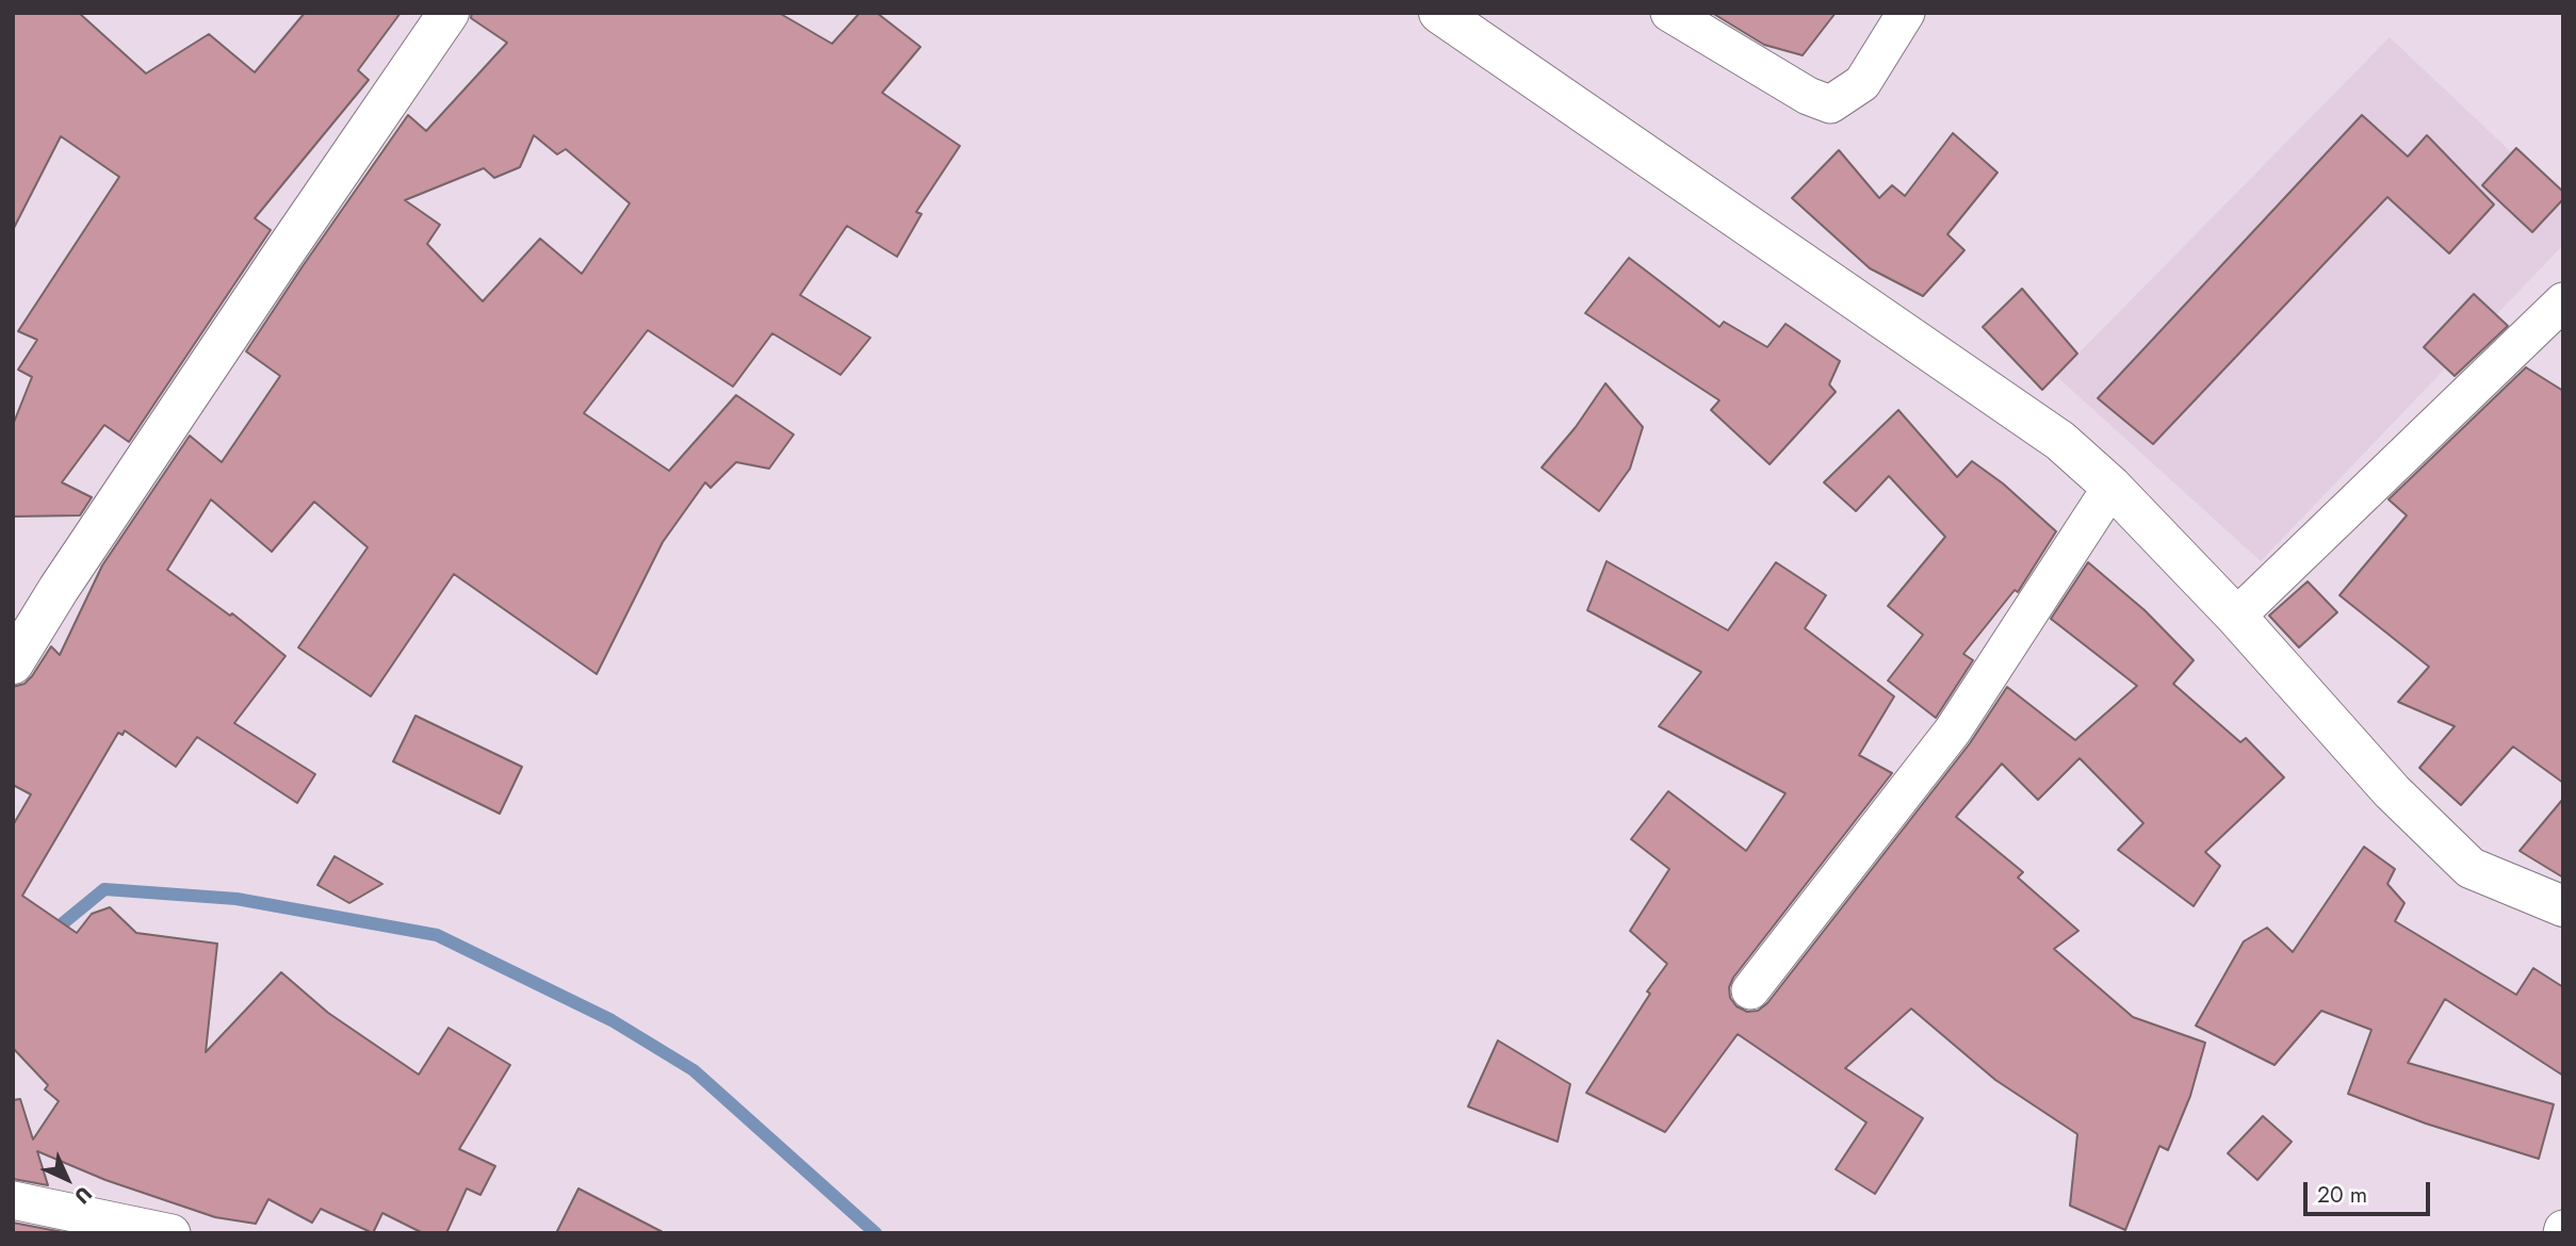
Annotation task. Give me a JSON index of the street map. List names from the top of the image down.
{
  "scale_bar": "20 m",
  "north": "bottom right"
}
